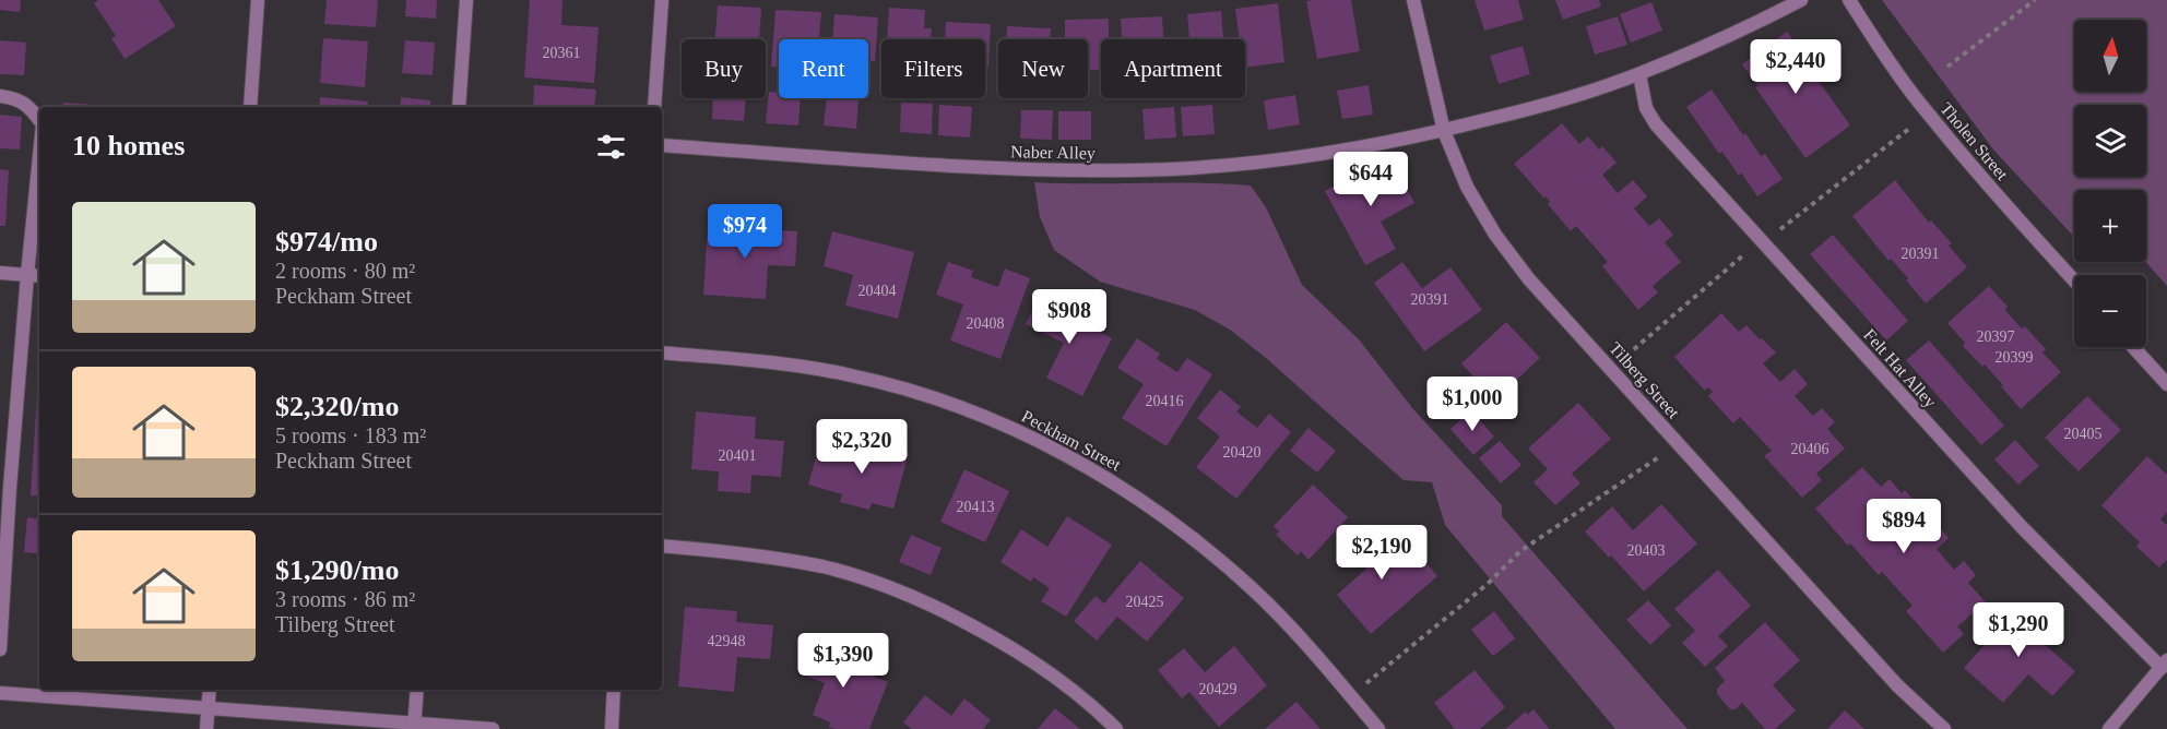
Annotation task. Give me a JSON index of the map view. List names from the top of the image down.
{
  "streets": {
    "street": [
      "Tholen Street",
      "Naber Alley",
      "Felt Hat Alley",
      "Tilberg Street",
      "Peckham Street"
    ]
  },
  "crossings": [
    ["Naber Alley", "Tilberg Street"]
  ],
  "house_numbers": [
    "20361",
    "20391",
    "20404",
    "20391",
    "20408",
    "20397",
    "20399",
    "20416",
    "20405",
    "20406",
    "20420",
    "20401",
    "20413",
    "20403",
    "20425",
    "42948",
    "20429"
  ],
  "north": "top",
  "page": {
    "map_buttons": ["+", "−"],
    "price": [
      "$2,440",
      "$644",
      "$974",
      "$908",
      "$1,000",
      "$2,320",
      "$894",
      "$2,190",
      "$1,290",
      "$1,390"
    ],
    "chip": [
      "Buy",
      "Rent",
      "Filters",
      "New",
      "Apartment"
    ],
    "heading": "10 homes",
    "list": [
      {
        "name": "$974/mo",
        "note": "2 rooms · 80 m² · Peckham Street"
      },
      {
        "name": "$2,320/mo",
        "note": "5 rooms · 183 m² · Peckham Street"
      },
      {
        "name": "$1,290/mo",
        "note": "3 rooms · 86 m² · Tilberg Street"
      }
    ]
  }
}
